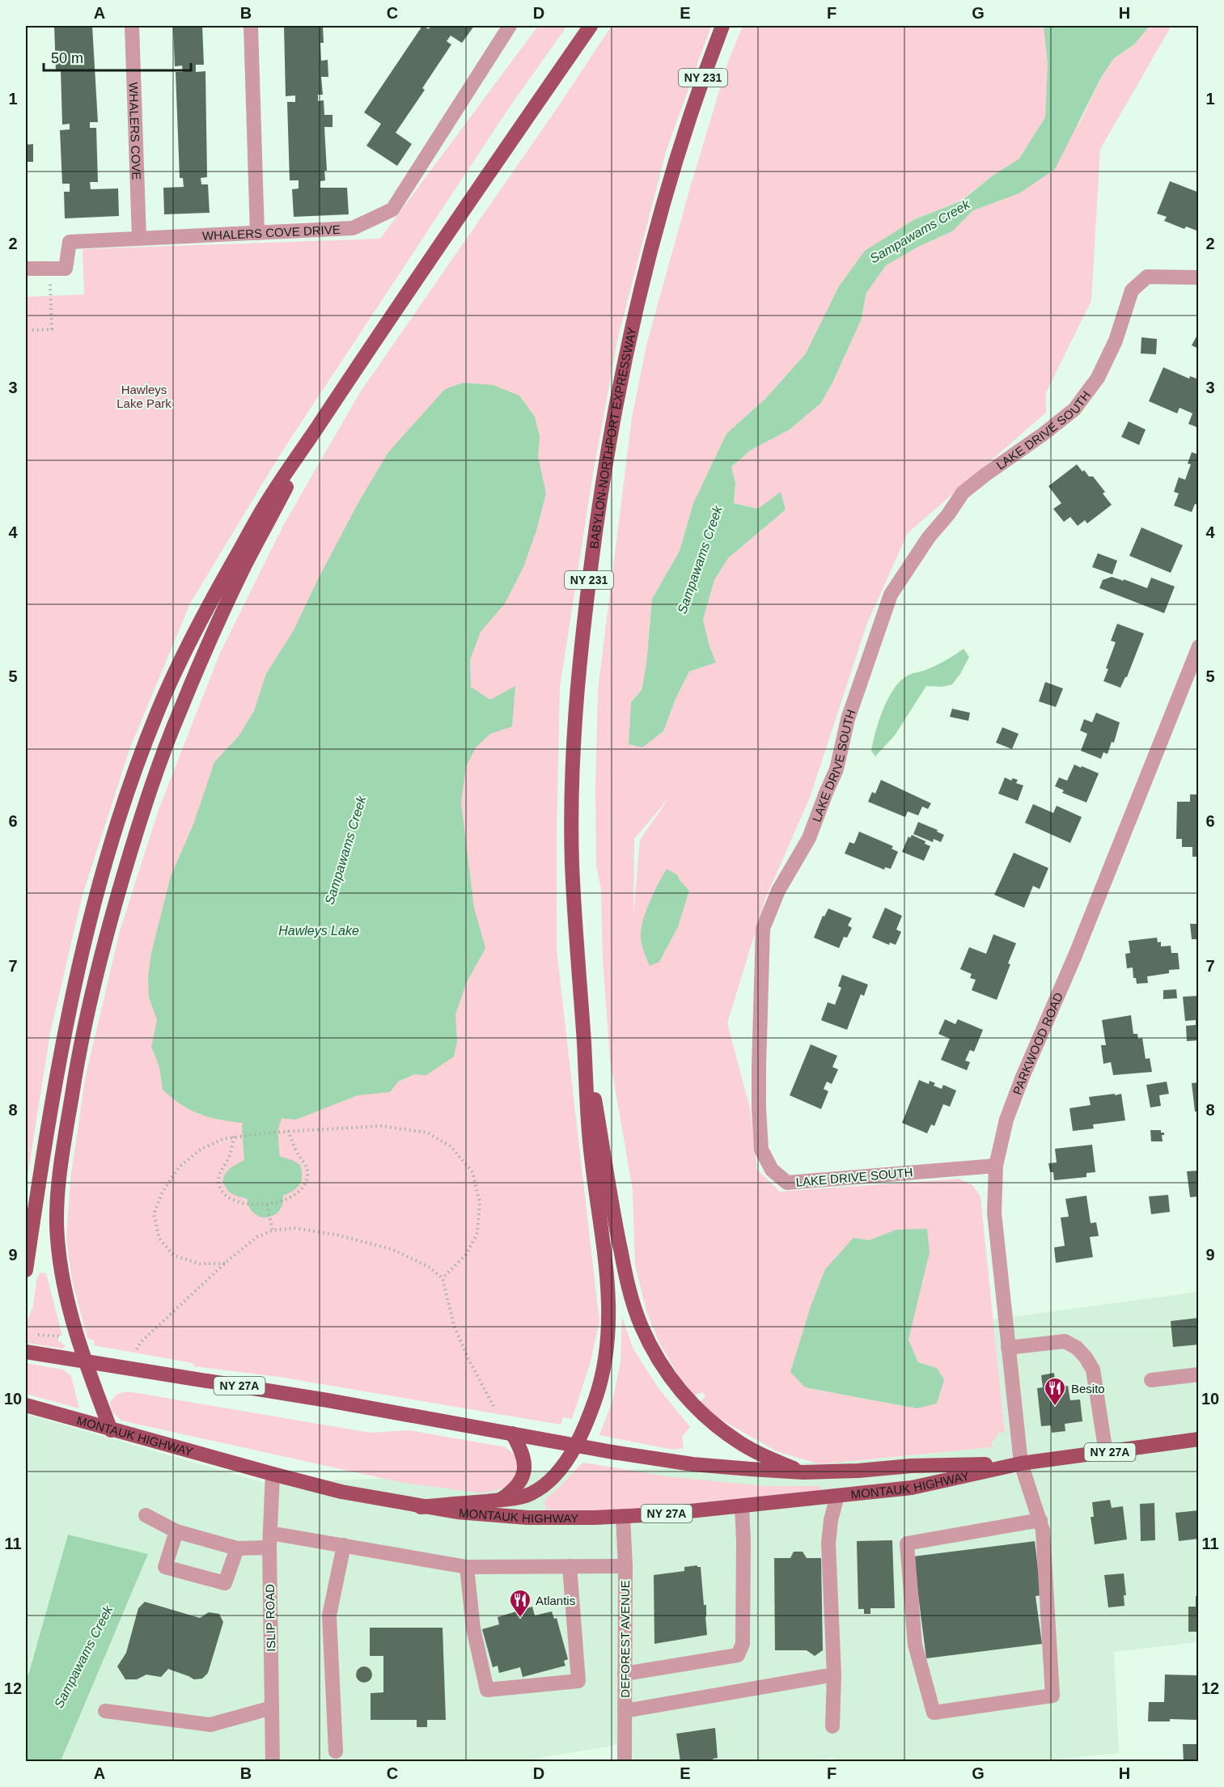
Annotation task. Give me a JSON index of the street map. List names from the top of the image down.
{
  "streets": {
    "main road": [
      "NY 231",
      "BABYLON-NORTHPORT EXPRESSWAY",
      "NY 27A",
      "MONTAUK HIGHWAY"
    ],
    "street": [
      "WHALERS COVE",
      "WHALERS COVE DRIVE",
      "LAKE DRIVE SOUTH",
      "PARKWOOD ROAD",
      "ISLIP ROAD",
      "DEFOREST AVENUE"
    ]
  },
  "crossings": [
    ["WHALERS COVE", "WHALERS COVE DRIVE"],
    ["LAKE DRIVE SOUTH", "PARKWOOD ROAD"],
    ["PARKWOOD ROAD", "MONTAUK HIGHWAY"],
    ["NY 27A", "MONTAUK HIGHWAY"],
    ["MONTAUK HIGHWAY", "ISLIP ROAD"],
    ["MONTAUK HIGHWAY", "DEFOREST AVENUE"]
  ],
  "water": ["Sampawams Creek", "Hawleys Lake"],
  "parks": ["Hawleys Lake Park"],
  "places": {
    "restaurant": ["Besito", "Atlantis"]
  },
  "scale_bar": "50 m",
  "grid": {
    "columns": [
      "A",
      "B",
      "C",
      "D",
      "E",
      "F",
      "G",
      "H"
    ],
    "rows": [
      "1",
      "2",
      "3",
      "4",
      "5",
      "6",
      "7",
      "8",
      "9",
      "10",
      "11",
      "12"
    ]
  }
}
